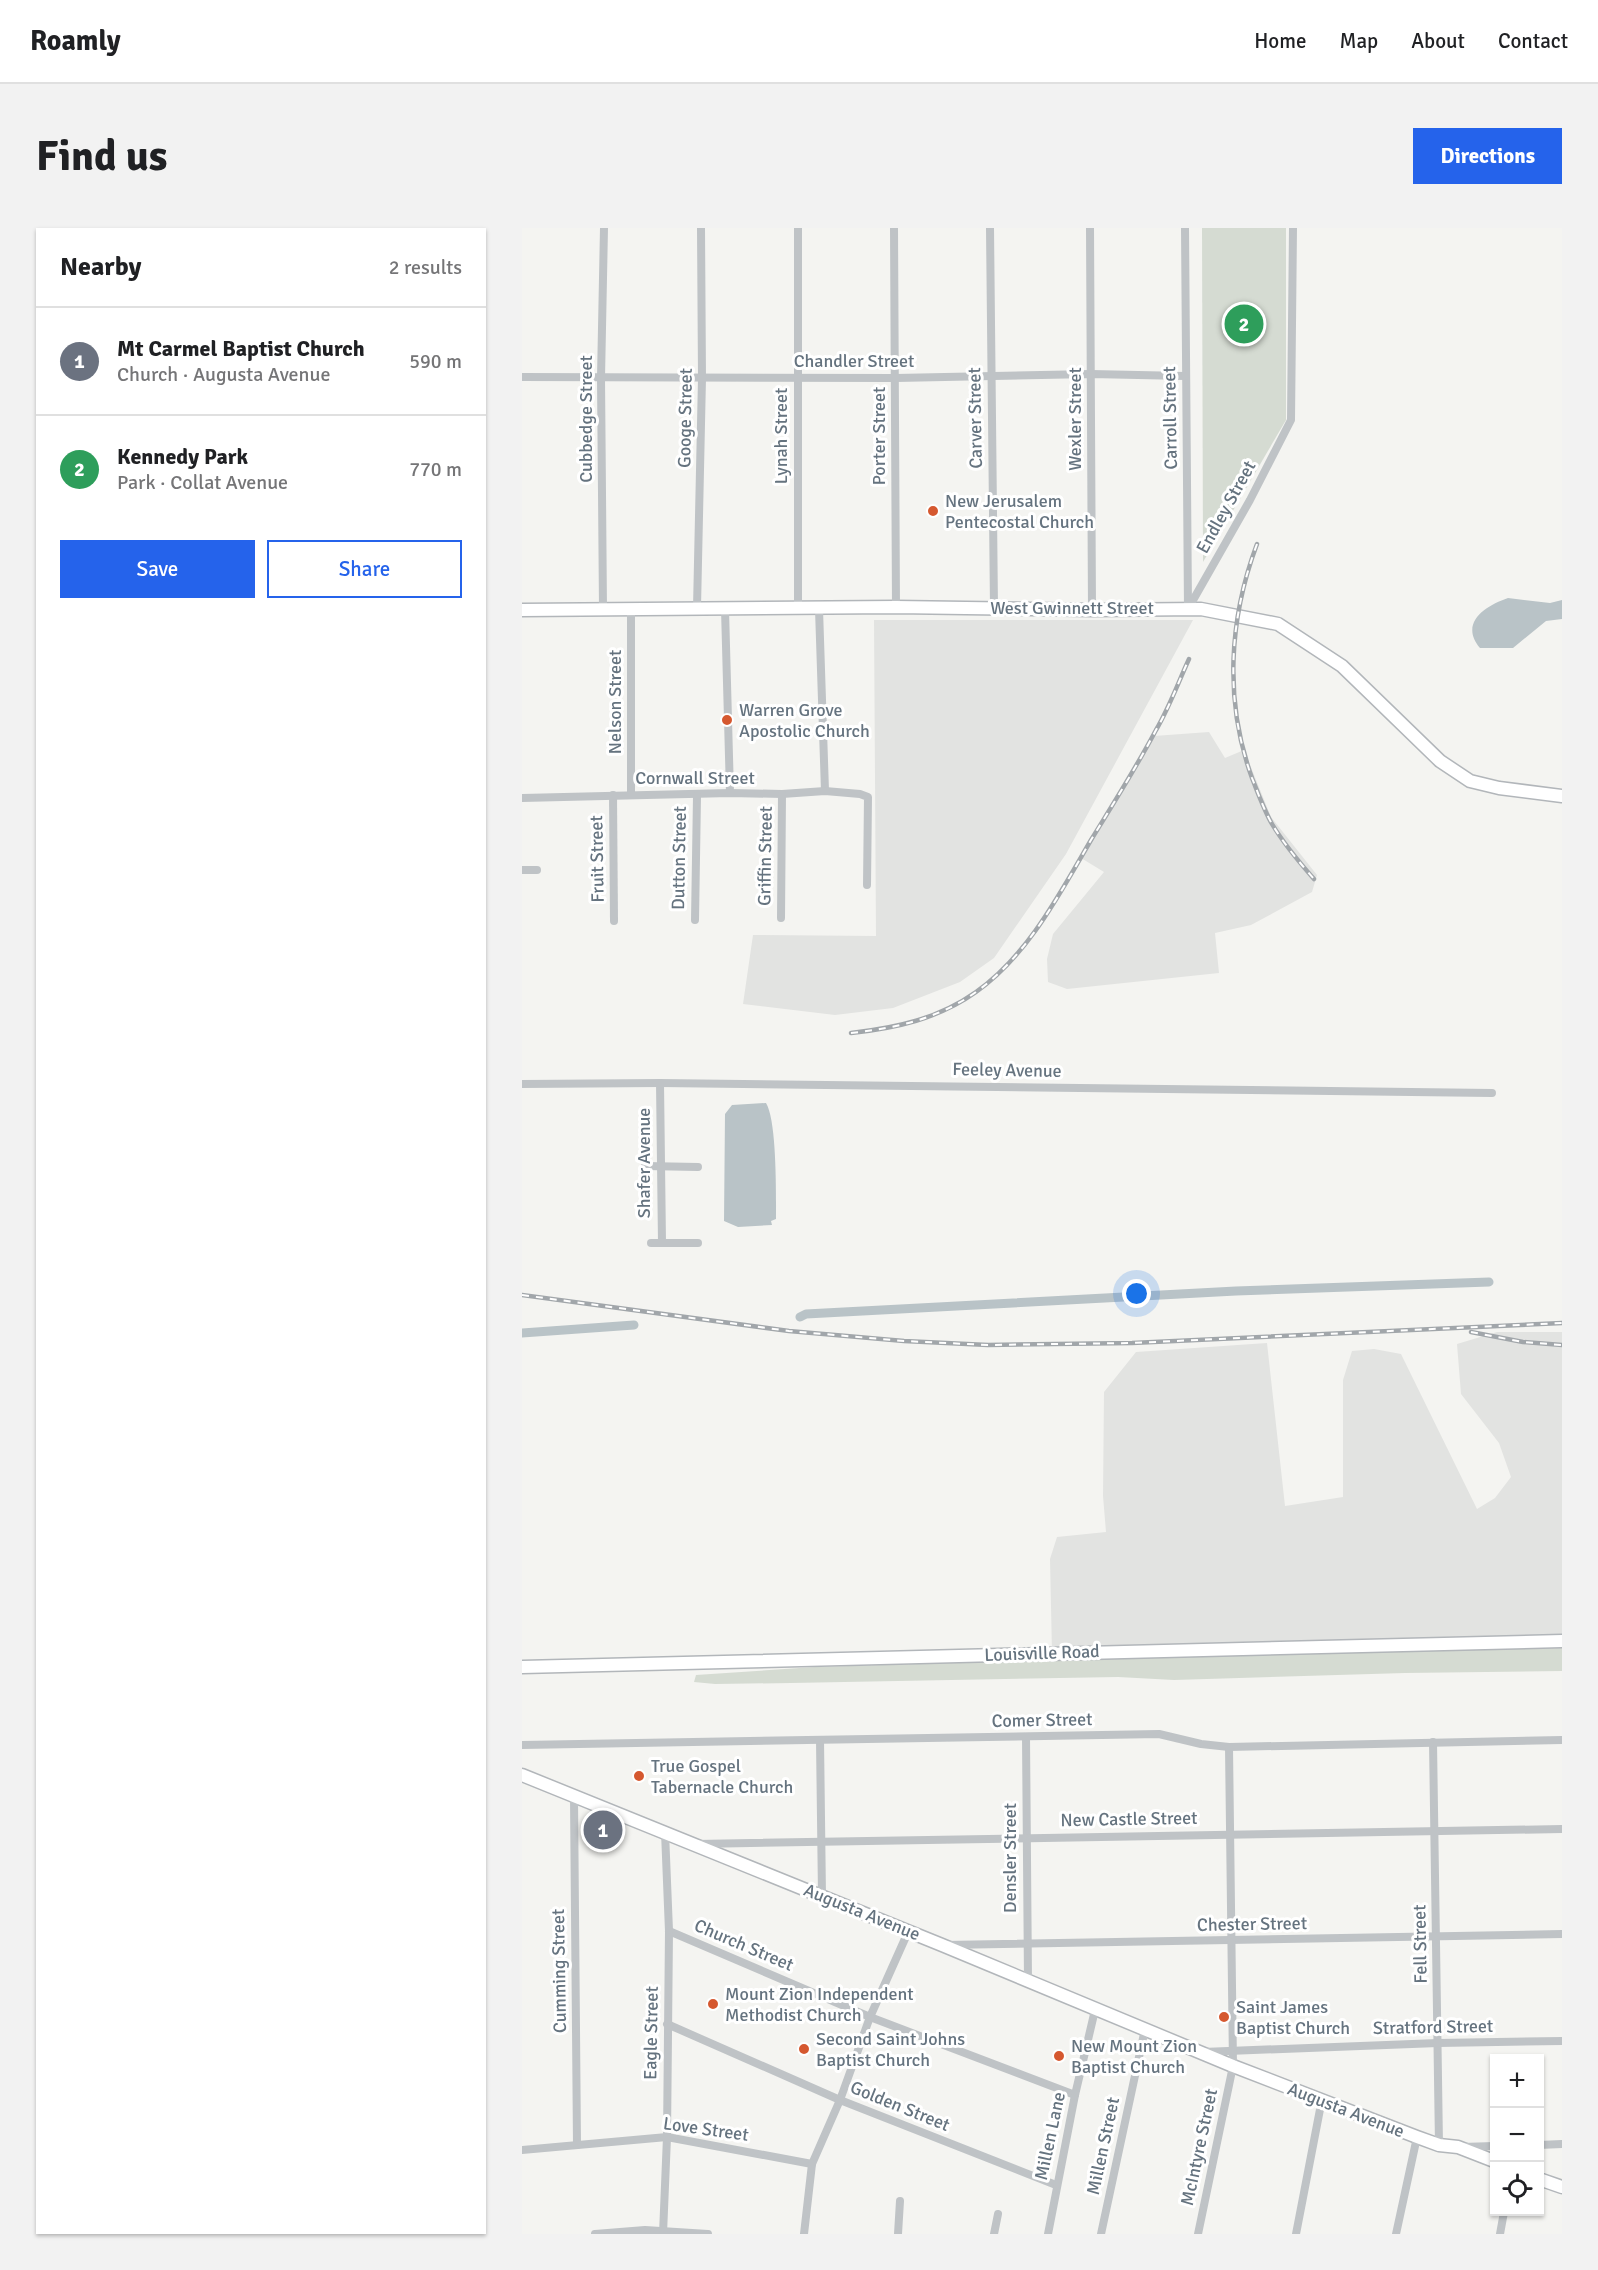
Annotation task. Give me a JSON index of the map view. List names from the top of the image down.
{
  "streets": {
    "main road": ["West Gwinnett Street", "Louisville Road", "Augusta Avenue"],
    "street": [
      "Chandler Street",
      "Googe Street",
      "Carver Street",
      "Carroll Street",
      "Cubbedge Street",
      "Wexler Street",
      "Lynah Street",
      "Porter Street",
      "Endley Street",
      "Nelson Street",
      "Cornwall Street",
      "Griffin Street",
      "Dutton Street",
      "Fruit Street",
      "Feeley Avenue",
      "Shafer Avenue",
      "Comer Street",
      "New Castle Street",
      "Densler Street",
      "Chester Street",
      "Fell Street",
      "Church Street",
      "Cumming Street",
      "Stratford Street",
      "Eagle Street",
      "Golden Street",
      "Love Street",
      "Millen Lane",
      "Millen Street",
      "McIntyre Street"
    ]
  },
  "crossings": [
    ["Chandler Street", "Googe Street"],
    ["Chandler Street", "Carver Street"],
    ["Chandler Street", "Carroll Street"],
    ["Chandler Street", "Cubbedge Street"],
    ["Chandler Street", "Wexler Street"],
    ["Chandler Street", "Lynah Street"],
    ["Chandler Street", "Porter Street"],
    ["Googe Street", "West Gwinnett Street"],
    ["Carver Street", "West Gwinnett Street"],
    ["Carroll Street", "Endley Street"],
    ["Carroll Street", "West Gwinnett Street"],
    ["Cubbedge Street", "West Gwinnett Street"],
    ["Wexler Street", "West Gwinnett Street"],
    ["Lynah Street", "West Gwinnett Street"],
    ["Porter Street", "West Gwinnett Street"],
    ["Endley Street", "West Gwinnett Street"],
    ["West Gwinnett Street", "Nelson Street"],
    ["Nelson Street", "Cornwall Street"],
    ["Cornwall Street", "Griffin Street"],
    ["Cornwall Street", "Dutton Street"],
    ["Cornwall Street", "Fruit Street"],
    ["Feeley Avenue", "Shafer Avenue"],
    ["Comer Street", "Densler Street"],
    ["Comer Street", "Fell Street"],
    ["New Castle Street", "Densler Street"],
    ["New Castle Street", "Augusta Avenue"],
    ["New Castle Street", "Fell Street"],
    ["Densler Street", "Augusta Avenue"],
    ["Densler Street", "Chester Street"],
    ["Augusta Avenue", "Chester Street"],
    ["Augusta Avenue", "Fell Street"],
    ["Augusta Avenue", "Cumming Street"],
    ["Augusta Avenue", "Stratford Street"],
    ["Augusta Avenue", "Eagle Street"],
    ["Augusta Avenue", "Millen Lane"],
    ["Augusta Avenue", "Millen Street"],
    ["Augusta Avenue", "McIntyre Street"],
    ["Chester Street", "Fell Street"],
    ["Fell Street", "Stratford Street"],
    ["Church Street", "Eagle Street"],
    ["Church Street", "Millen Lane"],
    ["Cumming Street", "Love Street"],
    ["Stratford Street", "McIntyre Street"],
    ["Eagle Street", "Golden Street"],
    ["Eagle Street", "Love Street"],
    ["Golden Street", "Millen Lane"]
  ],
  "places": [
    "New Jerusalem Pentecostal Church",
    "Warren Grove Apostolic Church",
    "True Gospel Tabernacle Church",
    "Mount Zion Independent Methodist Church",
    "Saint James Baptist Church",
    "Second Saint Johns Baptist Church",
    "New Mount Zion Baptist Church"
  ],
  "page": {
    "header": "Roamly",
    "nav": [
      "Home",
      "Map",
      "About",
      "Contact"
    ],
    "buttons": [
      "Directions",
      ["Save", "Share"]
    ],
    "title": "Find us",
    "heading": ["Nearby", "2 results"],
    "pins": ["2", "1"],
    "list": [
      {
        "mark": "1",
        "name": "Mt Carmel Baptist Church",
        "note": "Church · Augusta Avenue",
        "value": "590 m"
      },
      {
        "mark": "2",
        "name": "Kennedy Park",
        "note": "Park · Collat Avenue",
        "value": "770 m"
      }
    ],
    "map_buttons": ["+", "−"]
  }
}
